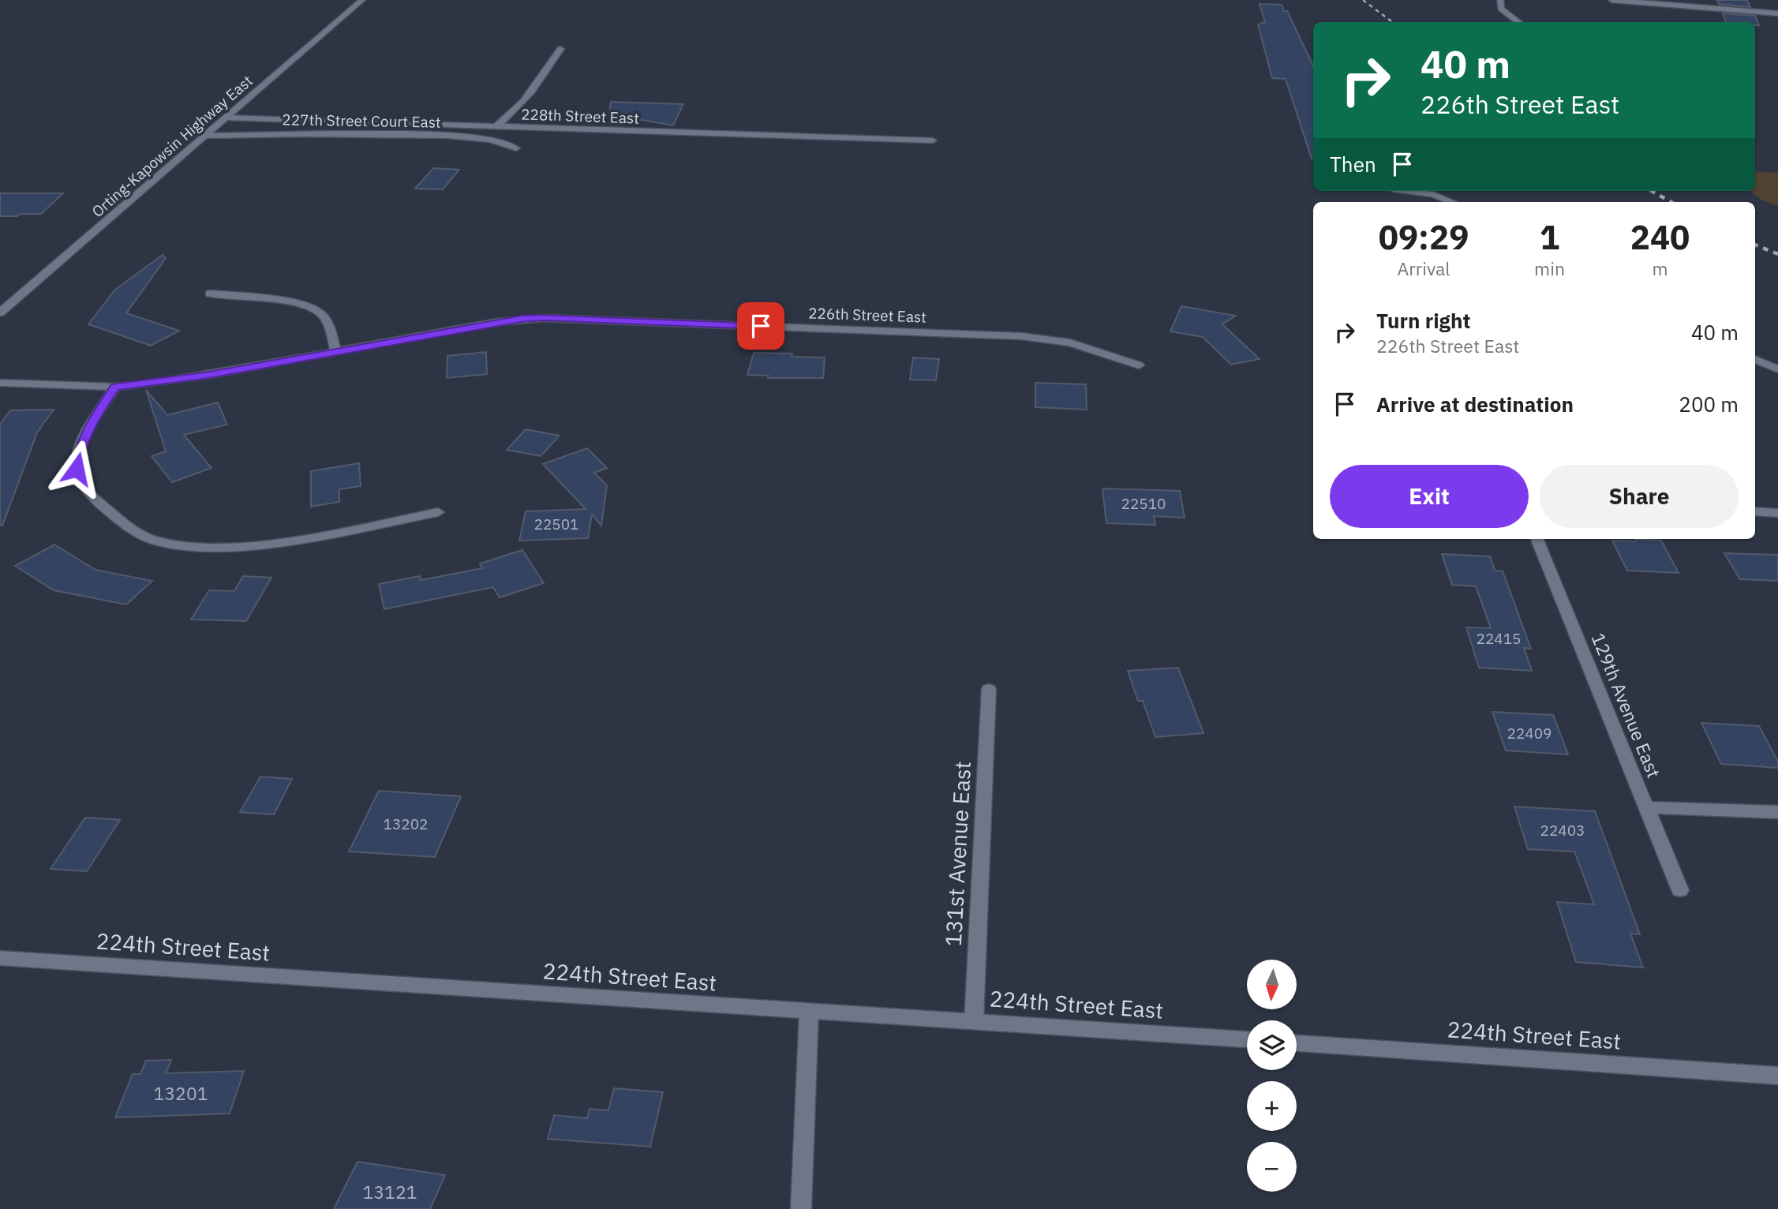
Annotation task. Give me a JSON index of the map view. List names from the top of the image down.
{
  "streets": {
    "street": [
      "228th Street East",
      "227th Street Court East",
      "Orting-Kapowsin Highway East",
      "226th Street East",
      "129th Avenue East",
      "131st Avenue East",
      "224th Street East"
    ]
  },
  "crossings": [
    ["228th Street East", "Orting-Kapowsin Highway East"],
    ["227th Street Court East", "Orting-Kapowsin Highway East"],
    ["131st Avenue East", "224th Street East"]
  ],
  "house_numbers": [
    "22510",
    "22501",
    "22415",
    "22409",
    "13202",
    "22403",
    "13201",
    "13121"
  ],
  "north": "bottom",
  "page": {
    "turn": ["40 m", "226th Street East"],
    "then": "Then",
    "eta": [
      "09:29",
      "Arrival",
      "1",
      "min",
      "240",
      "m"
    ],
    "list": [
      {
        "name": "Turn right",
        "note": "226th Street East",
        "value": "40 m"
      },
      {
        "name": "Arrive at destination",
        "value": "200 m"
      }
    ],
    "buttons": ["Exit", "Share"],
    "map_buttons": ["+", "−"]
  }
}
